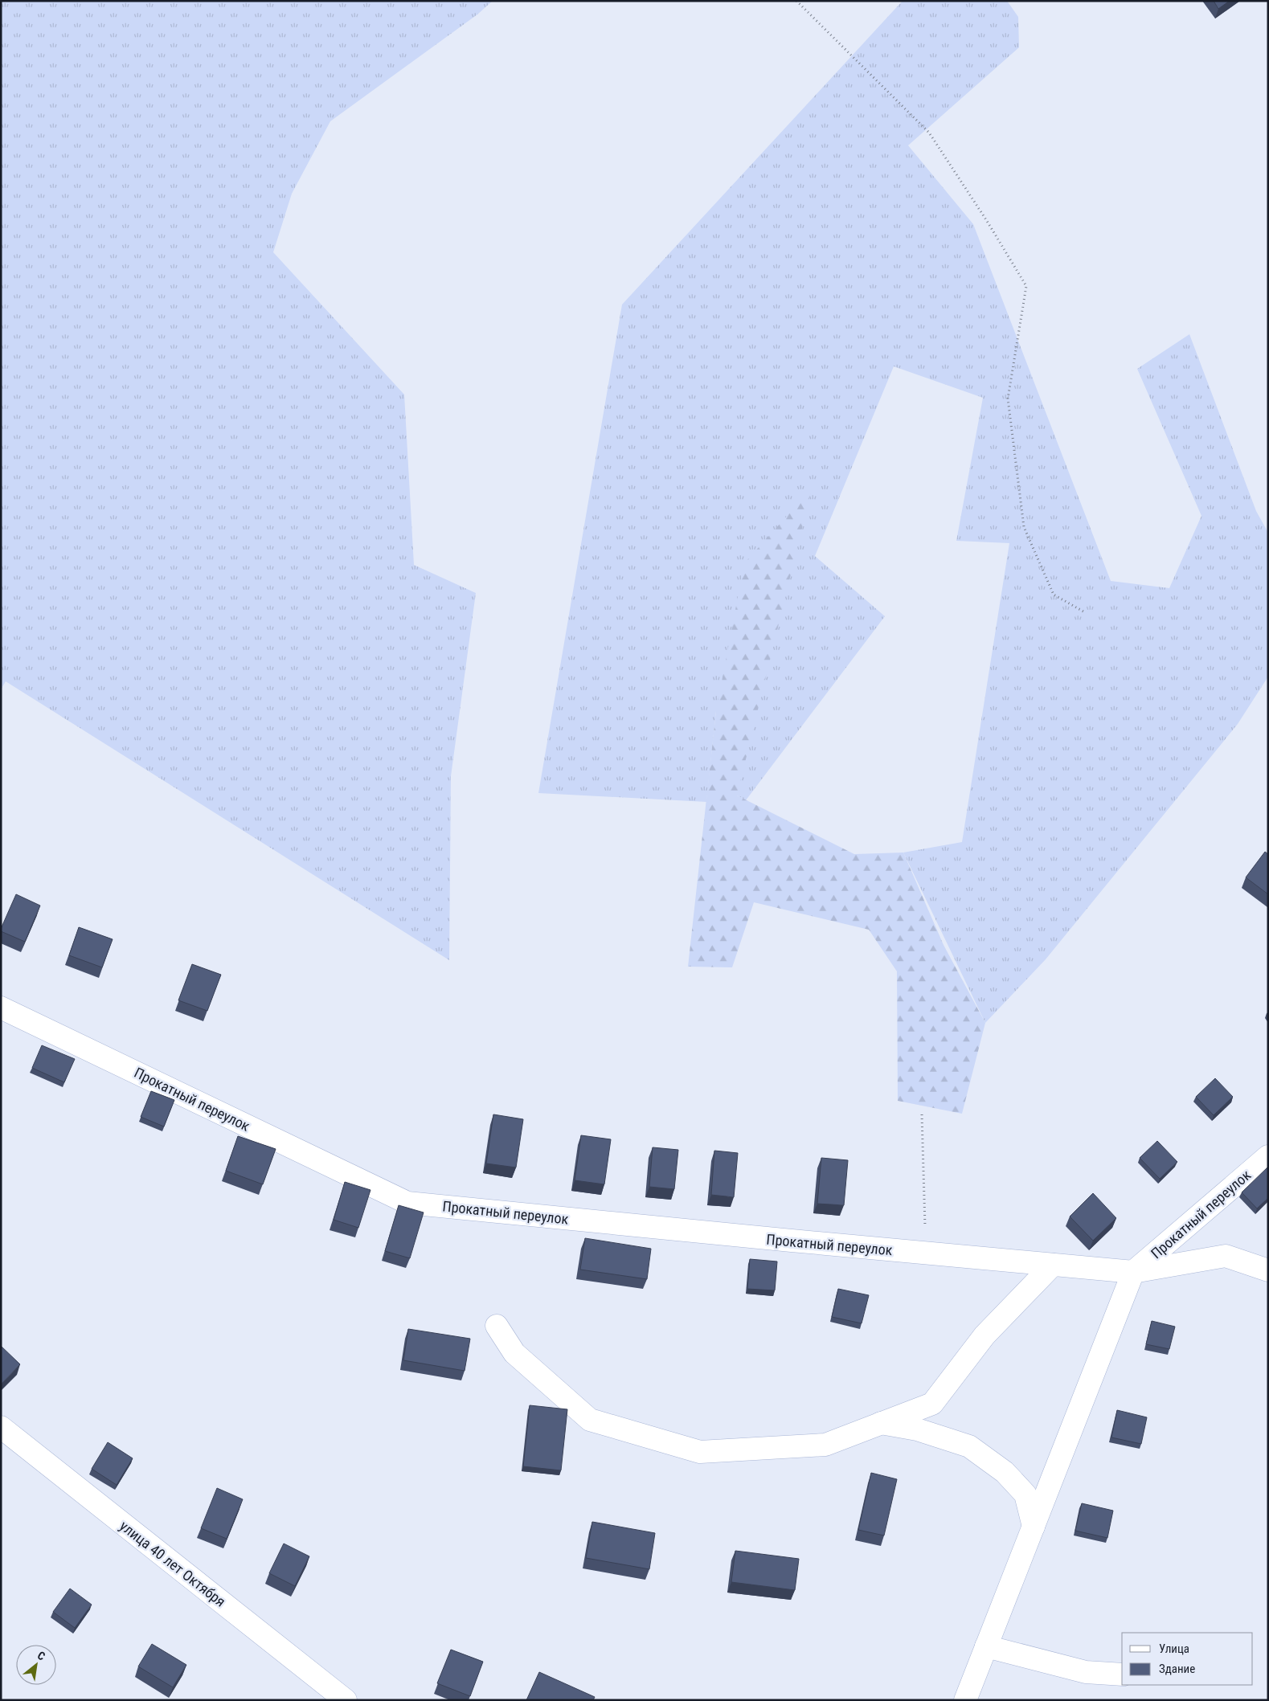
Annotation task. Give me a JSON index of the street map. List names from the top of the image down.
{
  "streets": {
    "street": ["Прокатный переулок", "улица 40 лет Октября"]
  },
  "legend": ["Улица", "Здание"],
  "north": "top right"
}
